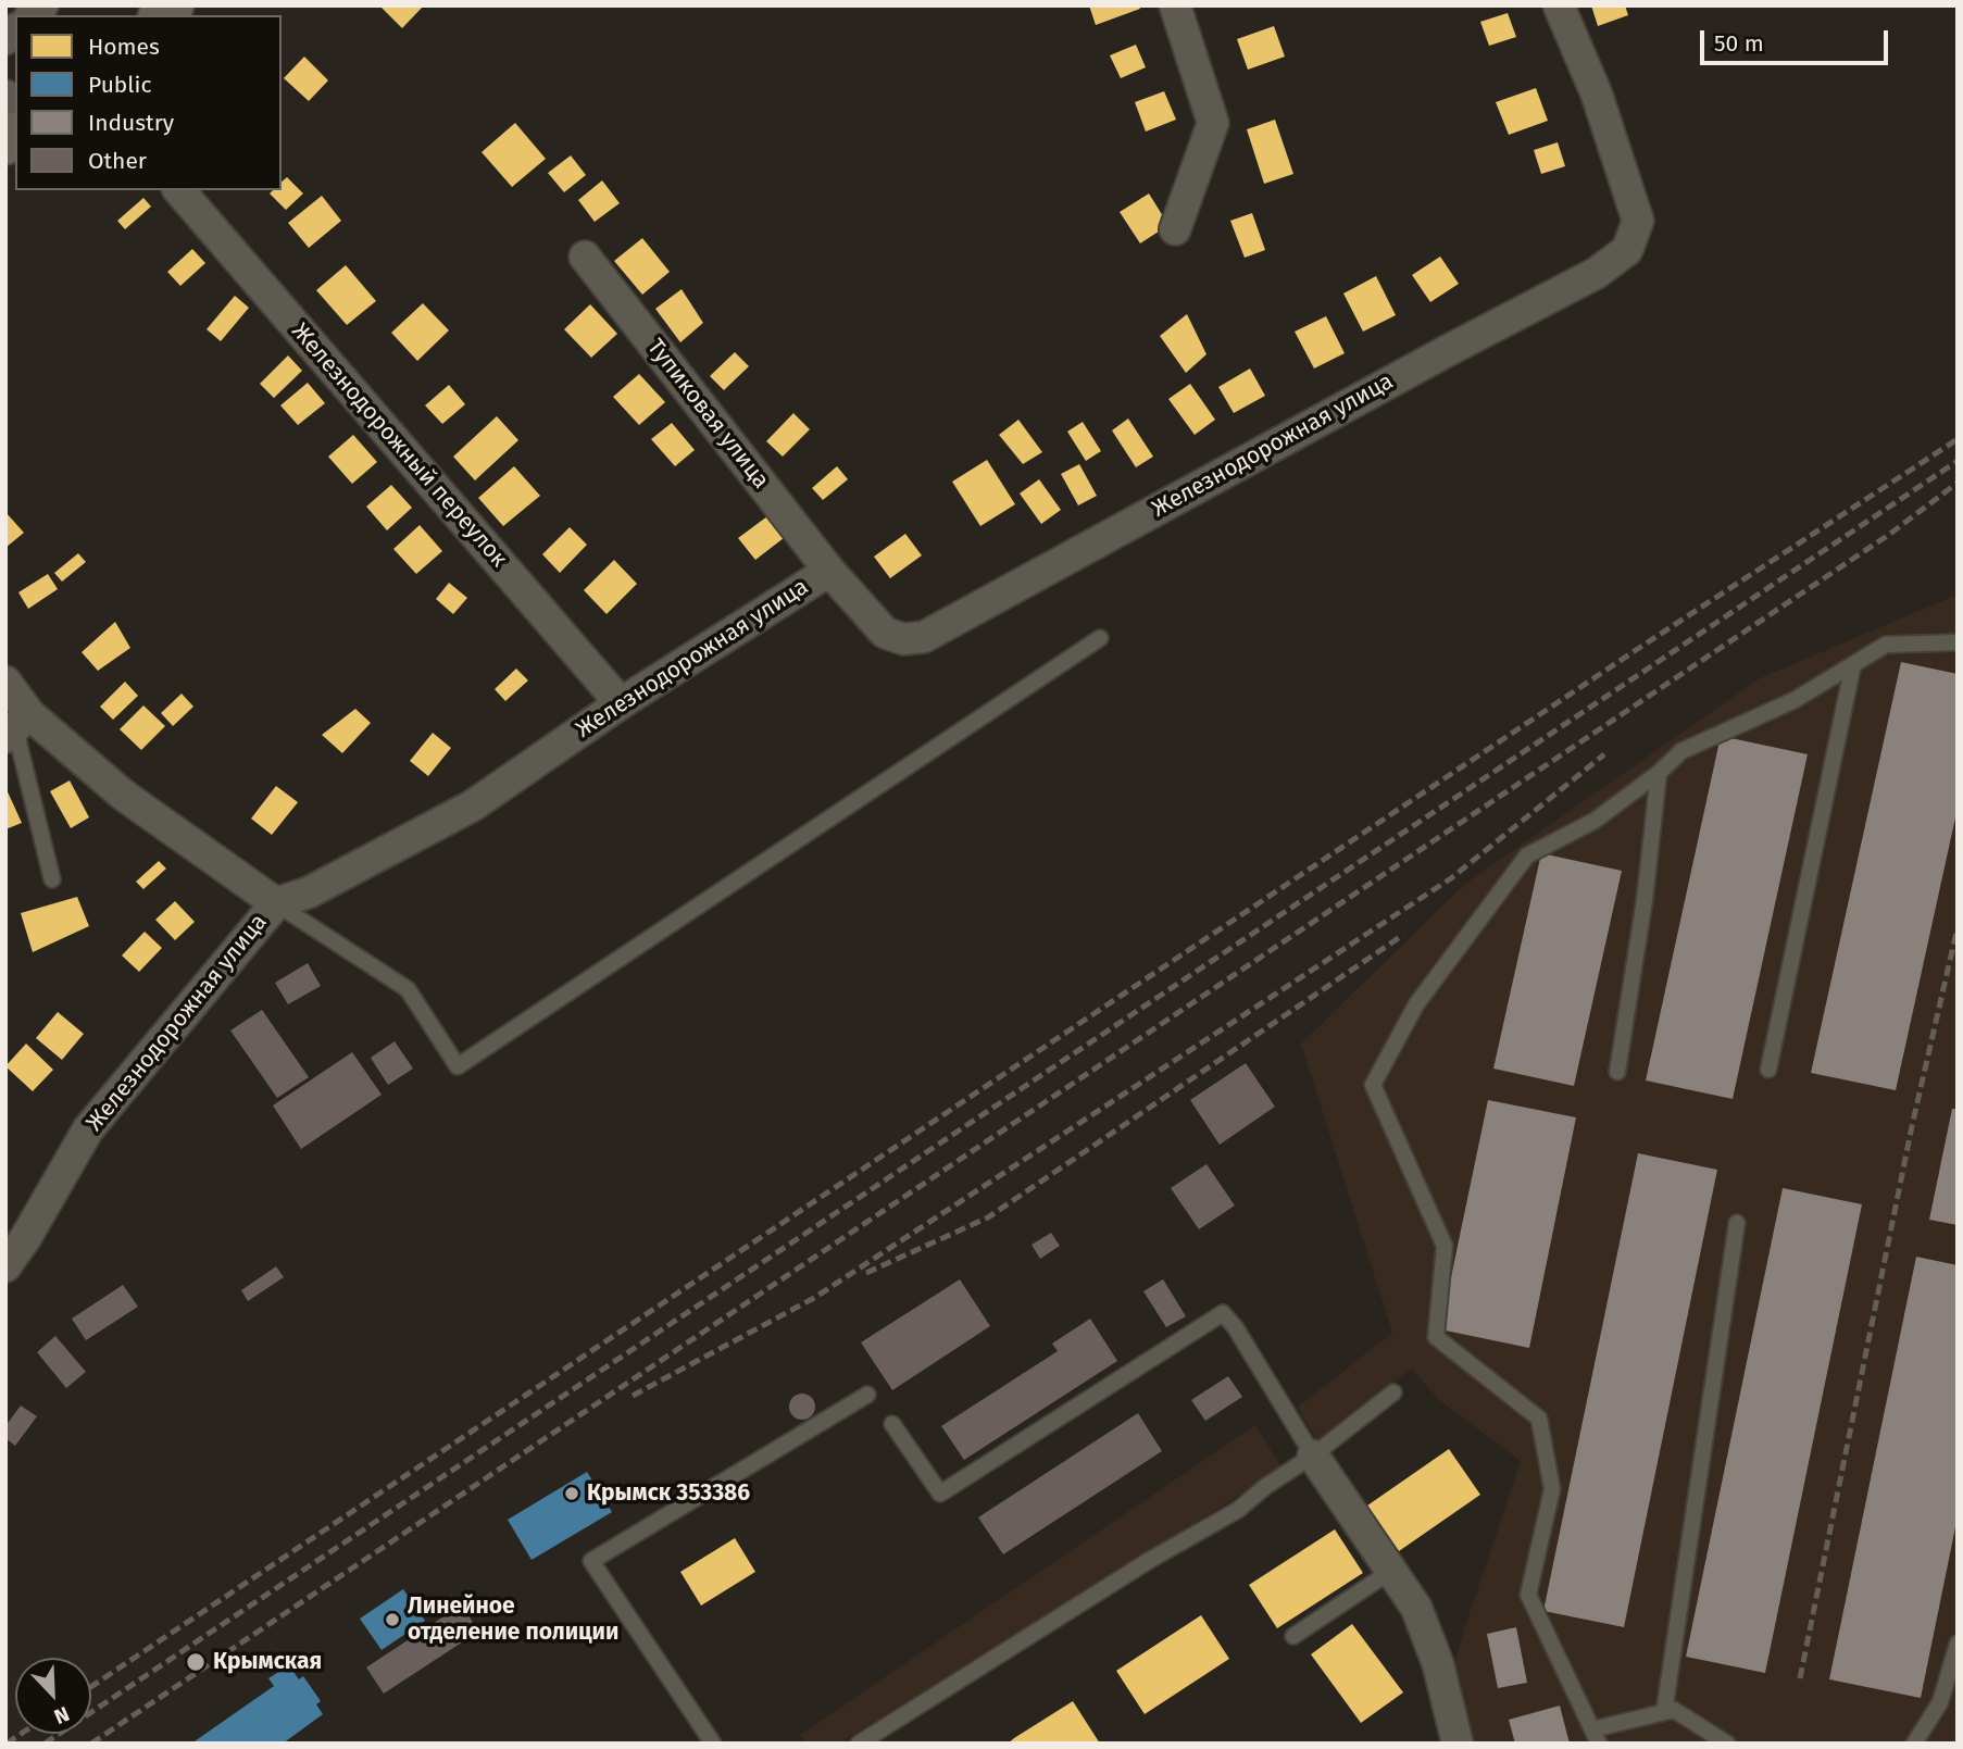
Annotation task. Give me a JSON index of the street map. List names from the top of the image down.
{
  "streets": {
    "street": ["Тупиковая улица", "Железнодорожный переулок", "Железнодорожная улица"]
  },
  "crossings": [
    ["Тупиковая улица", "Железнодорожная улица"],
    ["Железнодорожный переулок", "Железнодорожная улица"]
  ],
  "places": ["Крымск 353386", "Линейное отделение полиции", "Крымская"],
  "legend": [
    "Homes",
    "Public",
    "Industry",
    "Other"
  ],
  "scale_bar": "50 m",
  "north": "bottom right"
}
